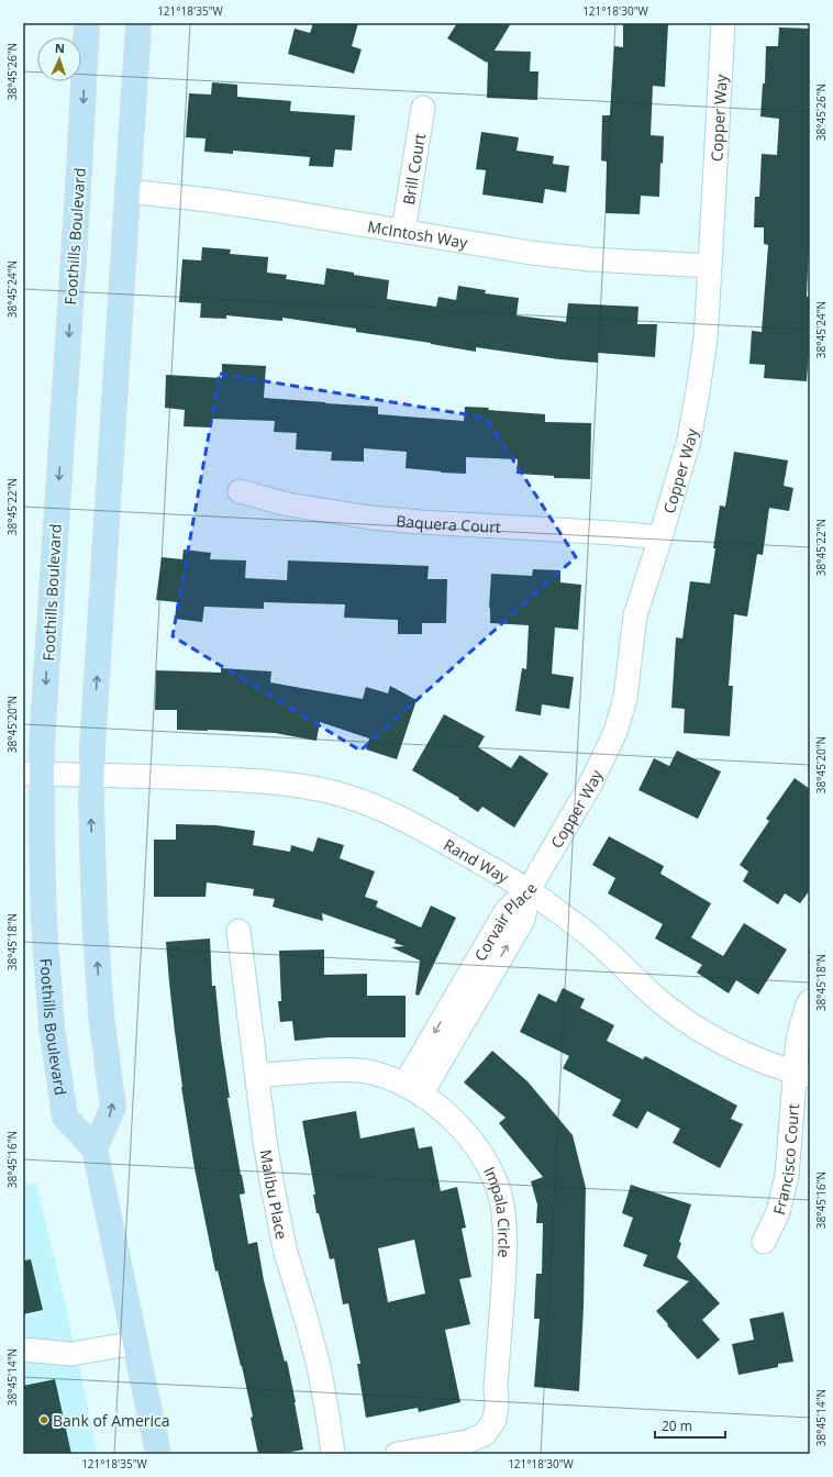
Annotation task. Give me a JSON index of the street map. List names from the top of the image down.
{
  "streets": {
    "main road": ["Foothills Boulevard"],
    "street": [
      "Copper Way",
      "Brill Court",
      "McIntosh Way",
      "Baquera Court",
      "Rand Way",
      "Corvair Place",
      "Francisco Court",
      "Malibu Place",
      "Impala Circle"
    ]
  },
  "crossings": [
    ["Copper Way", "McIntosh Way"],
    ["Copper Way", "Baquera Court"],
    ["Copper Way", "Rand Way"],
    ["Copper Way", "Corvair Place"],
    ["Brill Court", "McIntosh Way"],
    ["Foothills Boulevard", "Rand Way"],
    ["Rand Way", "Corvair Place"],
    ["Rand Way", "Francisco Court"],
    ["Corvair Place", "Impala Circle"],
    ["Malibu Place", "Impala Circle"]
  ],
  "places": ["Bank of America"],
  "scale_bar": "20 m",
  "north": "top",
  "coordinates": [
    "121°18'35\"W",
    "121°18'30\"W",
    "38°45'26\"N",
    "38°45'24\"N",
    "38°45'22\"N",
    "38°45'20\"N",
    "38°45'18\"N",
    "38°45'16\"N",
    "38°45'14\"N"
  ]
}
